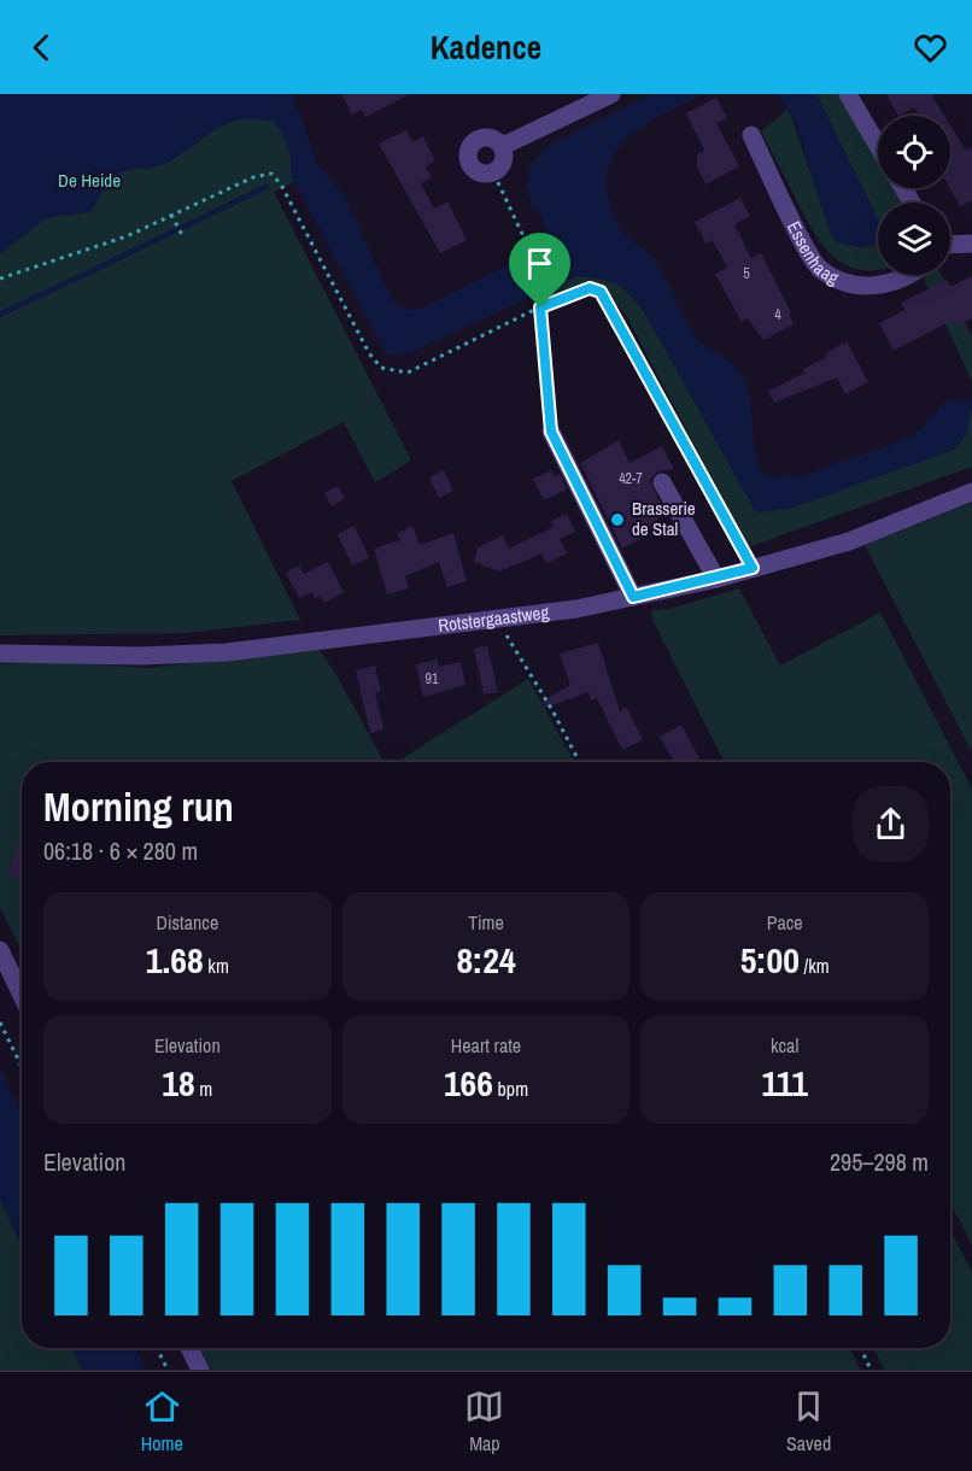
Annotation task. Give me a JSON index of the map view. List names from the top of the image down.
{
  "streets": {
    "street": ["Essenhaag", "Rotstergaastweg"]
  },
  "parks": ["De Heide"],
  "places": ["Brasserie de Stal"],
  "house_numbers": [
    "5",
    "4",
    "42-7",
    "91"
  ],
  "page": {
    "header": "Kadence",
    "heading": ["Morning run", "06:18 · 6 × 280 m"],
    "stats": [
      ["Distance", "1.68 km"],
      ["Time", "8:24"],
      ["Pace", "5:00 /km"],
      ["Elevation", "18 m"],
      ["Heart rate", "166 bpm"],
      ["kcal", "111"]
    ],
    "chart": ["Elevation", "295–298 m"],
    "tabs": ["Home", "Map", "Saved"]
  }
}
